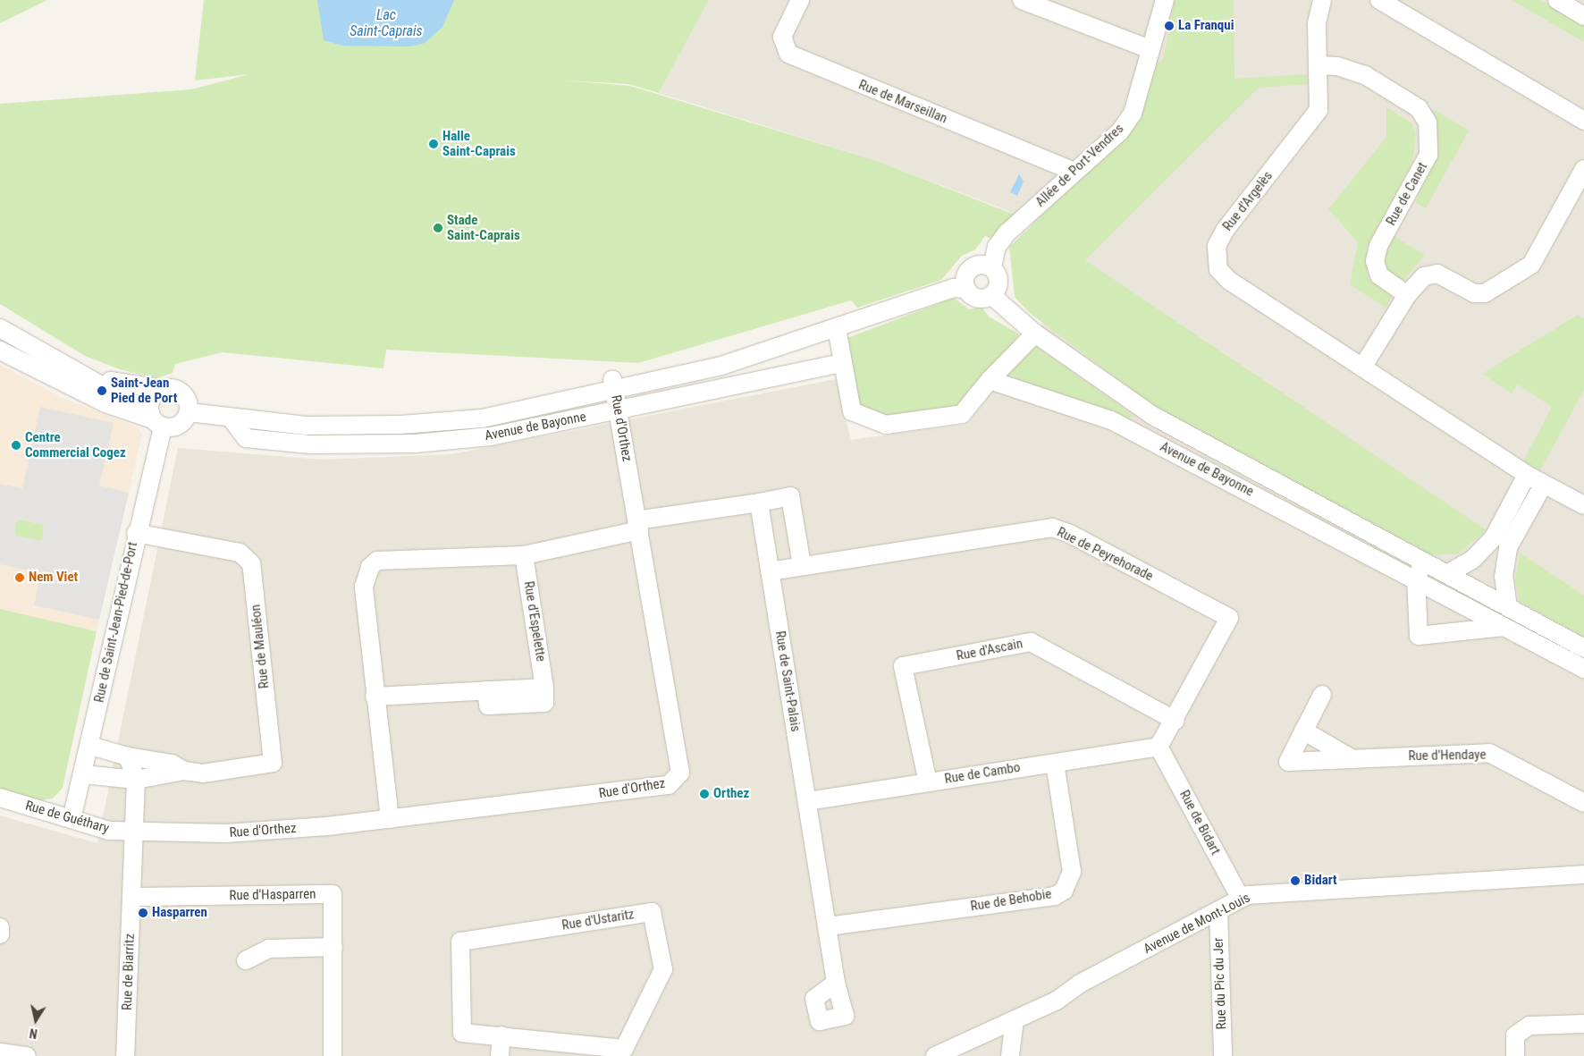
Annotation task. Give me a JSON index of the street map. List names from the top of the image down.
{
  "streets": {
    "street": [
      "Rue de Marseillan",
      "Allée de Port-Vendres",
      "Rue de Canet",
      "Rue d'Argelès",
      "Avenue de Bayonne",
      "Rue d'Orthez",
      "Rue de Peyrehorade",
      "Rue d'Espelette",
      "Rue de Saint-Jean-Pied-de-Port",
      "Rue de Mauléon",
      "Rue d'Ascain",
      "Rue de Saint-Palais",
      "Rue d'Hendaye",
      "Rue de Cambo",
      "Rue de Guéthary",
      "Rue de Bidart",
      "Rue d'Hasparren",
      "Rue de Behobie",
      "Rue d'Ustaritz",
      "Avenue de Mont-Louis",
      "Rue de Biarritz",
      "Rue du Pic du Jer"
    ]
  },
  "crossings": [
    ["Rue de Marseillan", "Allée de Port-Vendres"],
    ["Allée de Port-Vendres", "Avenue de Bayonne"],
    ["Rue de Canet", "Rue d'Argelès"],
    ["Avenue de Bayonne", "Rue d'Orthez"],
    ["Avenue de Bayonne", "Rue de Saint-Jean-Pied-de-Port"],
    ["Rue d'Orthez", "Rue de Guéthary"],
    ["Rue d'Orthez", "Rue de Biarritz"],
    ["Rue de Peyrehorade", "Rue d'Ascain"],
    ["Rue de Peyrehorade", "Rue de Saint-Palais"],
    ["Rue de Peyrehorade", "Rue de Cambo"],
    ["Rue de Peyrehorade", "Rue de Bidart"],
    ["Rue de Saint-Jean-Pied-de-Port", "Rue de Mauléon"],
    ["Rue de Saint-Jean-Pied-de-Port", "Rue de Guéthary"],
    ["Rue d'Ascain", "Rue de Cambo"],
    ["Rue de Saint-Palais", "Rue de Cambo"],
    ["Rue de Saint-Palais", "Rue de Behobie"],
    ["Rue de Cambo", "Rue de Bidart"],
    ["Rue de Cambo", "Rue de Behobie"],
    ["Rue de Guéthary", "Rue de Biarritz"],
    ["Rue de Bidart", "Avenue de Mont-Louis"],
    ["Rue d'Hasparren", "Rue de Biarritz"],
    ["Avenue de Mont-Louis", "Rue du Pic du Jer"]
  ],
  "water": ["Lac Saint-Caprais"],
  "places": [
    "La Franqui",
    "Halle Saint-Caprais",
    "Stade Saint-Caprais",
    "Saint-Jean Pied de Port",
    "Centre Commercial Cogez",
    "Nem Viet",
    "Orthez",
    "Bidart",
    "Hasparren"
  ],
  "north": "bottom"
}
